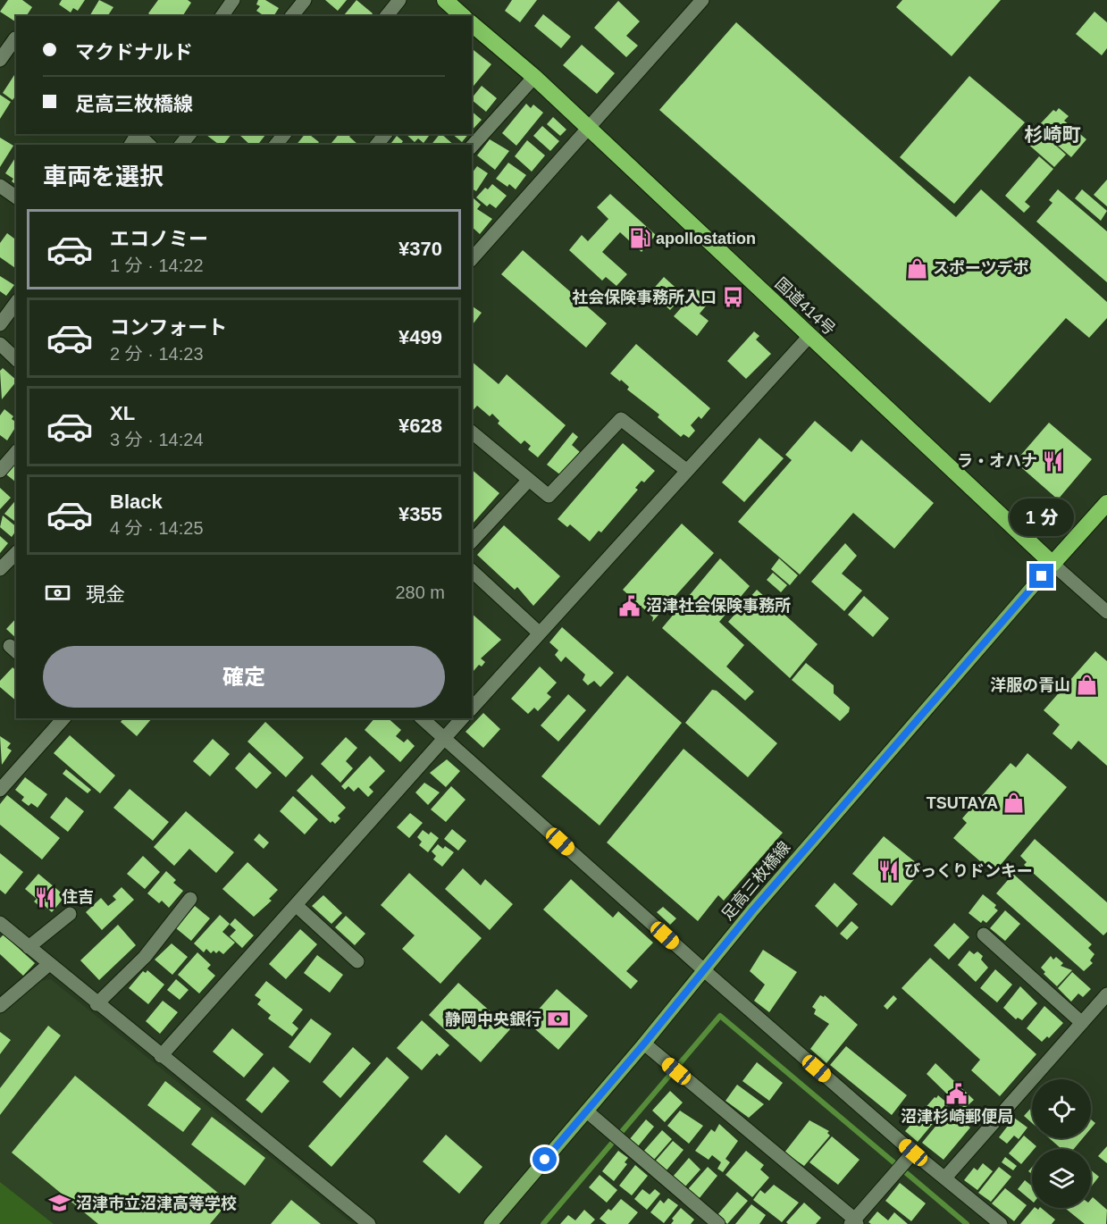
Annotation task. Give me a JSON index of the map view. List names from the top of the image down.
{
  "streets": {
    "highway": ["国道414号"],
    "main road": ["足高三枚橋線"]
  },
  "crossings": [
    ["国道414号", "足高三枚橋線"]
  ],
  "districts": ["杉崎町"],
  "places": {
    "fuel station": ["apollostation"],
    "shop": ["スポーツデポ", "洋服の青山", "TSUTAYA"],
    "bus stop": ["社会保険事務所入口"],
    "restaurant": ["ラ・オハナ", "びっくりドンキー", "住吉"],
    "public building": ["沼津社会保険事務所", "沼津杉崎郵便局"],
    "bank": ["静岡中央銀行"],
    "school or university": ["沼津市立沼津高等学校"]
  },
  "page": {
    "banner": ["マクドナルド", "足高三枚橋線"],
    "heading": "車両を選択",
    "list": [
      {
        "name": "エコノミー",
        "note": "1 分 · 14:22",
        "value": "¥370"
      },
      {
        "name": "コンフォート",
        "note": "2 分 · 14:23",
        "value": "¥499"
      },
      {
        "name": "XL",
        "note": "3 分 · 14:24",
        "value": "¥628"
      },
      {
        "name": "Black",
        "note": "4 分 · 14:25",
        "value": "¥355"
      }
    ],
    "bubble": "1 分",
    "pay": ["現金", "280 m"],
    "buttons": "確定"
  }
}
